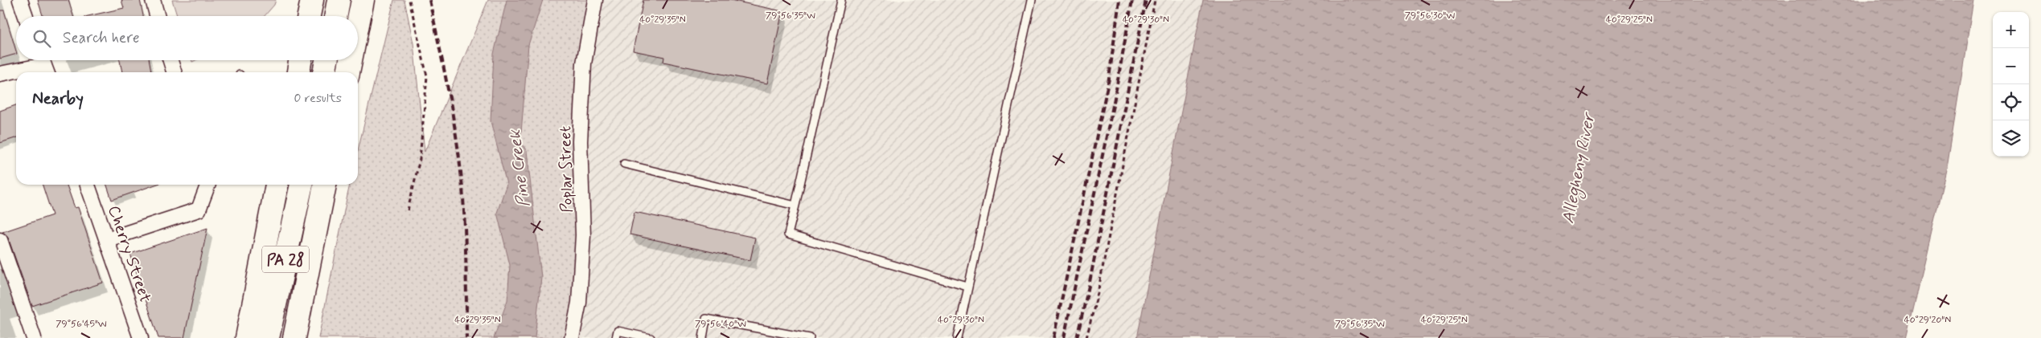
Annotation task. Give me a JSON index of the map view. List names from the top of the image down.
{
  "streets": {
    "highway": ["PA 28"],
    "street": ["Poplar Street", "Cherry Street"]
  },
  "water": ["Pine Creek", "Allegheny River"],
  "page": {
    "map_buttons": ["+", "−"],
    "search": "Search here",
    "heading": ["Nearby", "0 results"]
  },
  "coordinates": [
    "79°56'35\"W",
    "79°56'30\"W",
    "40°29'35\"N",
    "40°29'30\"N",
    "40°29'25\"N",
    "40°29'20\"N",
    "79°56'45\"W",
    "79°56'40\"W"
  ]
}
